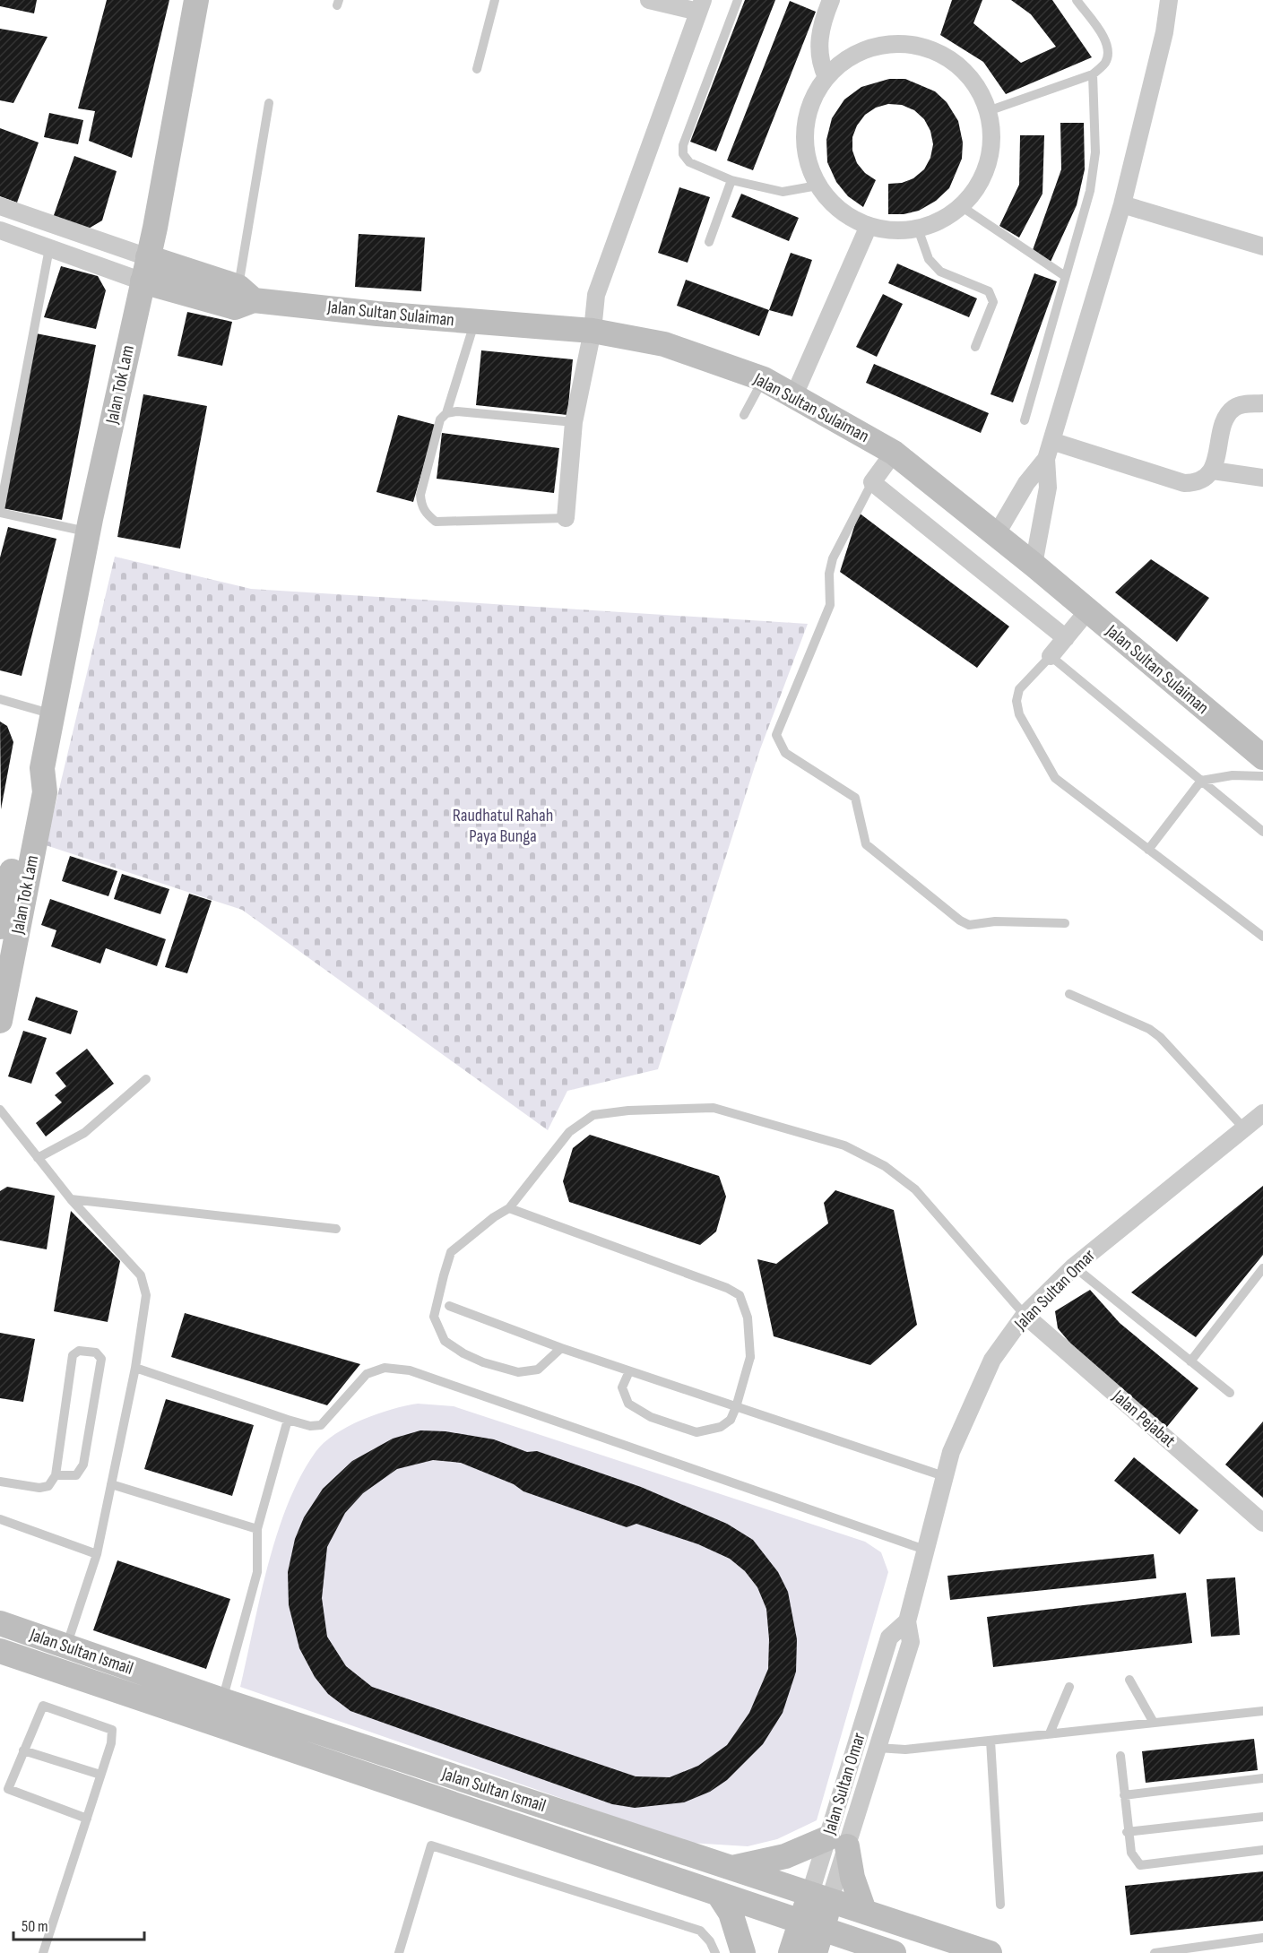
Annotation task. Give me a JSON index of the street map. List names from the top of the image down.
{
  "streets": {
    "street": [
      "Jalan Sultan Sulaiman",
      "Jalan Tok Lam",
      "Jalan Sultan Omar",
      "Jalan Pejabat",
      "Jalan Sultan Ismail"
    ]
  },
  "crossings": [
    ["Jalan Sultan Sulaiman", "Jalan Tok Lam"],
    ["Jalan Sultan Omar", "Jalan Pejabat"],
    ["Jalan Sultan Omar", "Jalan Sultan Ismail"]
  ],
  "parks": ["Raudhatul Rahah Paya Bunga"],
  "scale_bar": "50 m"
}
